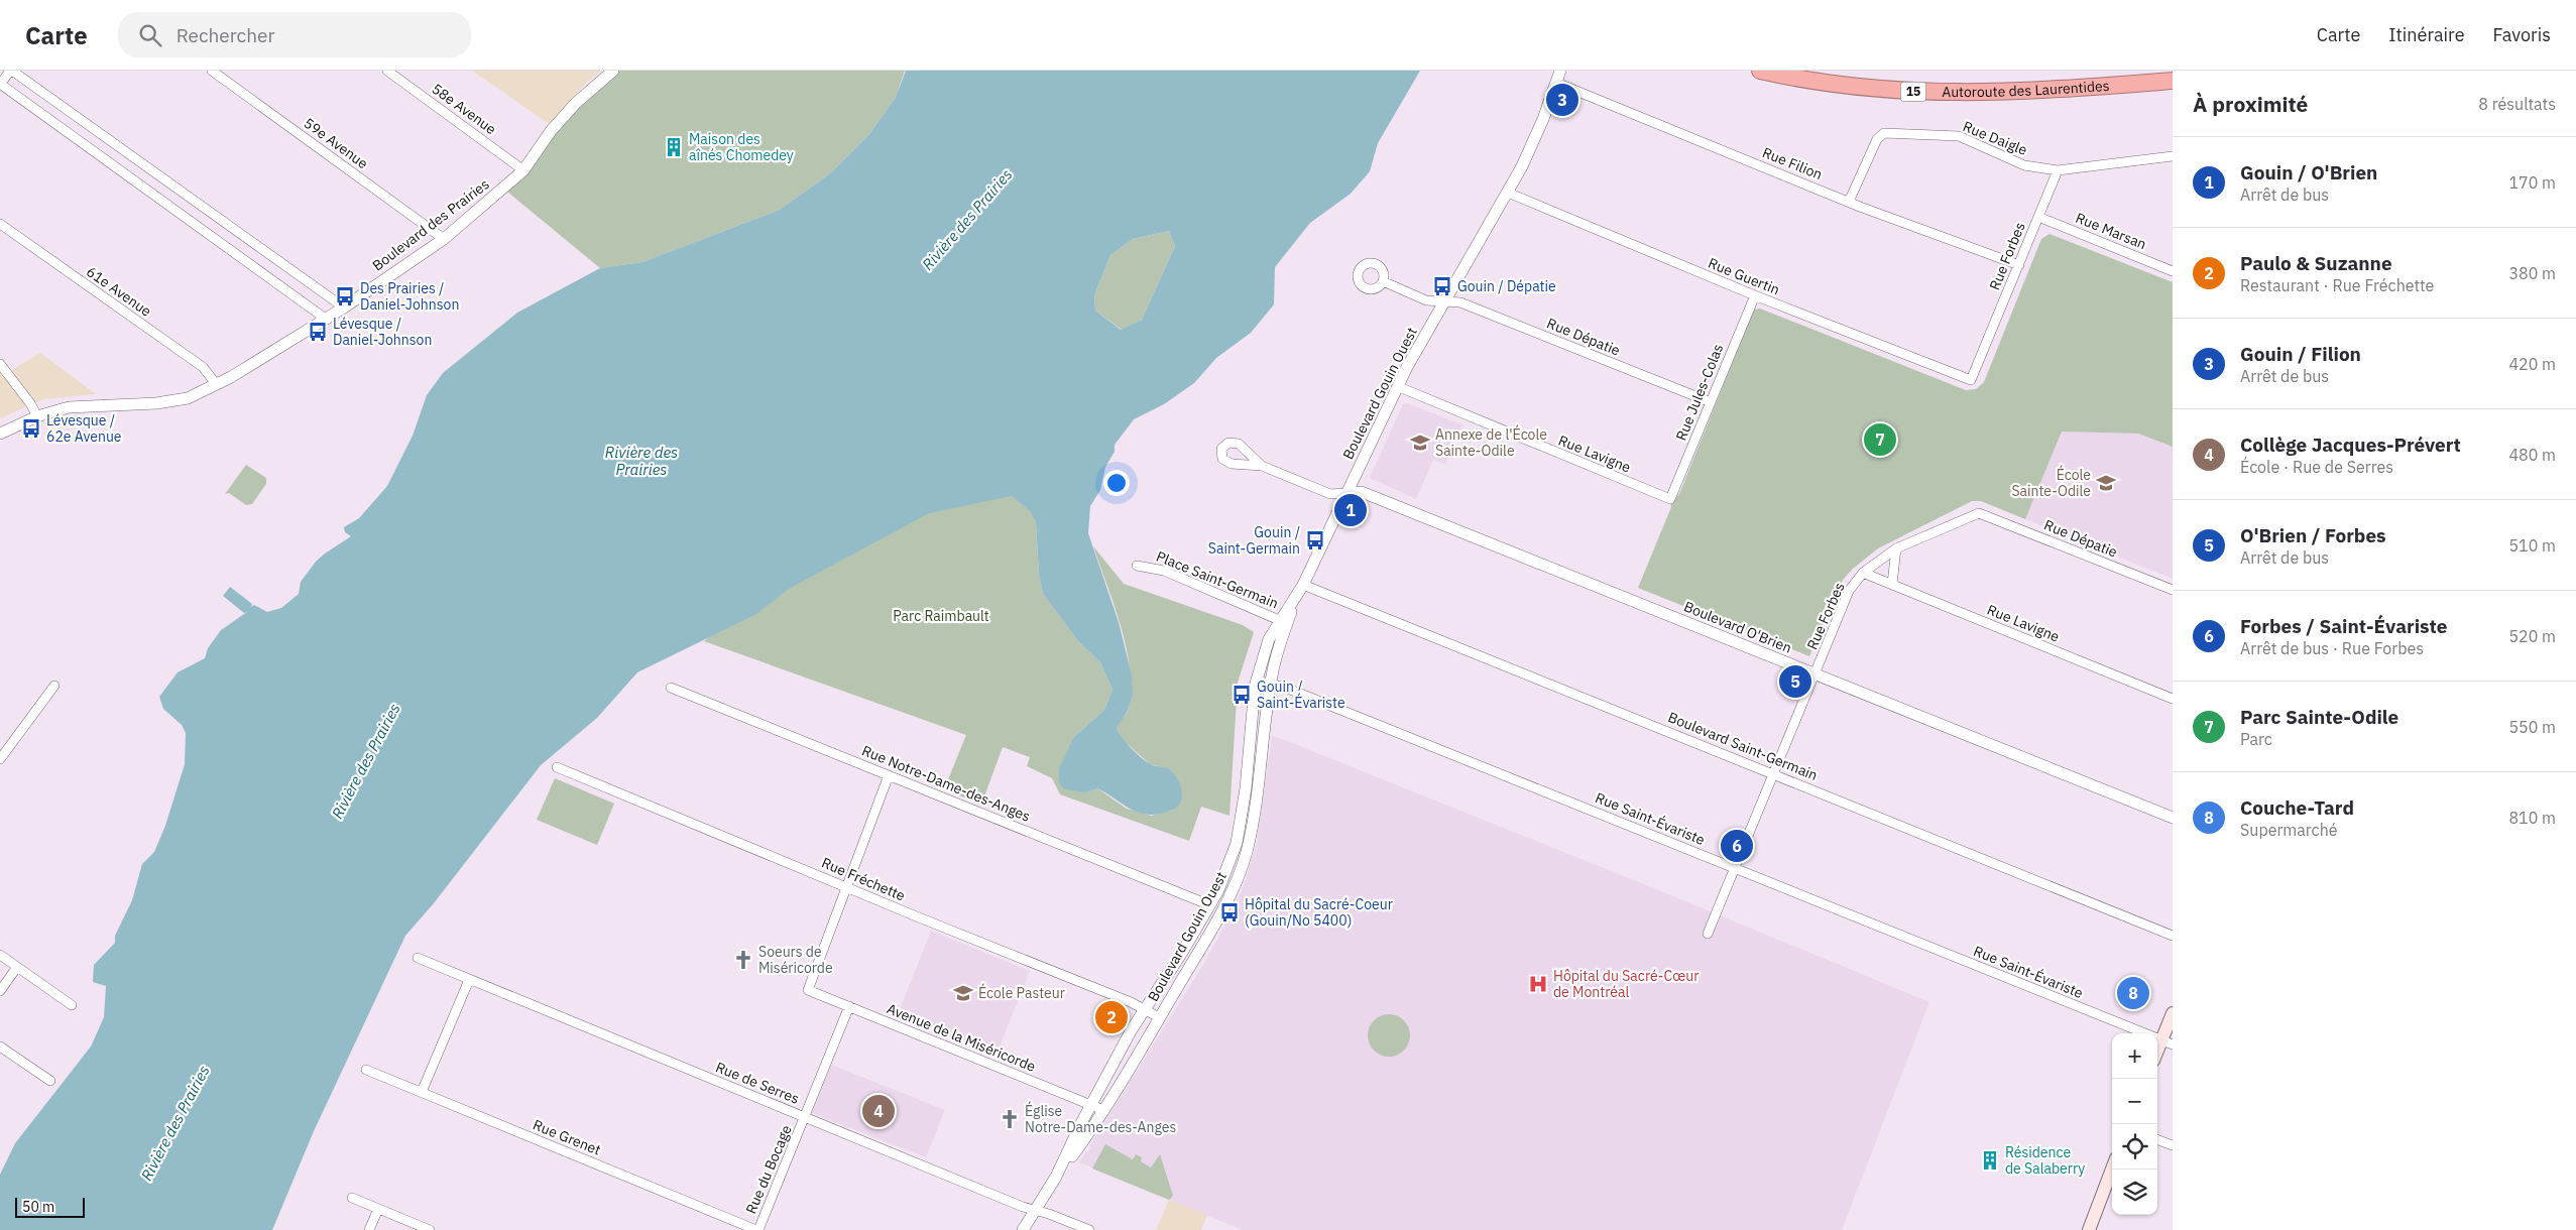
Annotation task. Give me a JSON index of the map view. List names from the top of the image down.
{
  "streets": {
    "highway": ["Autoroute des Laurentides", "15"],
    "street": [
      "58e Avenue",
      "Rue Daigle",
      "59e Avenue",
      "Rue Filion",
      "Boulevard des Prairies",
      "Rue Marsan",
      "Rue Forbes",
      "Rue Guertin",
      "61e Avenue",
      "Rue Dépatie",
      "Rue Jules-Colas",
      "Boulevard Gouin Ouest",
      "Rue Lavigne",
      "Place Saint-Germain",
      "Boulevard O'Brien",
      "Boulevard Saint-Germain",
      "Rue Notre-Dame-des-Anges",
      "Rue Saint-Évariste",
      "Rue Fréchette",
      "Avenue de la Miséricorde",
      "Rue de Serres",
      "Rue Grenet",
      "Rue du Bocage"
    ]
  },
  "crossings": [
    ["58e Avenue", "Boulevard des Prairies"],
    ["Rue Daigle", "Rue Filion"],
    ["Rue Daigle", "Rue Forbes"],
    ["59e Avenue", "Boulevard des Prairies"],
    ["Rue Filion", "Rue Forbes"],
    ["Rue Filion", "Boulevard Gouin Ouest"],
    ["Boulevard des Prairies", "61e Avenue"],
    ["Rue Marsan", "Rue Forbes"],
    ["Rue Forbes", "Rue Guertin"],
    ["Rue Forbes", "Rue Dépatie"],
    ["Rue Forbes", "Rue Lavigne"],
    ["Rue Forbes", "Boulevard O'Brien"],
    ["Rue Forbes", "Boulevard Saint-Germain"],
    ["Rue Forbes", "Rue Saint-Évariste"],
    ["Rue Guertin", "Rue Jules-Colas"],
    ["Rue Guertin", "Boulevard Gouin Ouest"],
    ["Rue Dépatie", "Rue Jules-Colas"],
    ["Rue Dépatie", "Boulevard Gouin Ouest"],
    ["Rue Jules-Colas", "Rue Lavigne"],
    ["Boulevard Gouin Ouest", "Rue Lavigne"],
    ["Boulevard Gouin Ouest", "Place Saint-Germain"],
    ["Boulevard Gouin Ouest", "Boulevard O'Brien"],
    ["Boulevard Gouin Ouest", "Boulevard Saint-Germain"],
    ["Boulevard Gouin Ouest", "Rue Notre-Dame-des-Anges"],
    ["Boulevard Gouin Ouest", "Rue Saint-Évariste"],
    ["Boulevard Gouin Ouest", "Rue Fréchette"],
    ["Boulevard Gouin Ouest", "Avenue de la Miséricorde"],
    ["Boulevard Gouin Ouest", "Rue de Serres"],
    ["Rue Fréchette", "Avenue de la Miséricorde"],
    ["Avenue de la Miséricorde", "Rue du Bocage"],
    ["Rue de Serres", "Rue du Bocage"],
    ["Rue Grenet", "Rue du Bocage"]
  ],
  "water": ["Rivière des Prairies"],
  "parks": ["Parc Raimbault"],
  "places": {
    "building": ["Maison des aînés Chomedey", "Résidence de Salaberry"],
    "bus stop": [
      "Gouin / Dépatie",
      "Des Prairies / Daniel-Johnson",
      "Lévesque / Daniel-Johnson",
      "Lévesque / 62e Avenue",
      "Gouin / Saint-Germain",
      "Gouin / Saint-Évariste",
      "Hôpital du Sacré-Coeur (Gouin/No 5400)"
    ],
    "school or university": ["Annexe de l'École Sainte-Odile", "École Sainte-Odile", "École Pasteur"],
    "church": ["Soeurs de Miséricorde", "Église Notre-Dame-des-Anges"],
    "hospital": ["Hôpital du Sacré-Cœur de Montréal"]
  },
  "scale_bar": "50 m",
  "page": {
    "header": "Carte",
    "search": "Rechercher",
    "nav": ["Carte", "Itinéraire", "Favoris"],
    "heading": ["À proximité", "8 résultats"],
    "pins": [
      "3",
      "7",
      "1",
      "5",
      "6",
      "8",
      "2",
      "4"
    ],
    "list": [
      {
        "mark": "1",
        "name": "Gouin / O'Brien",
        "note": "Arrêt de bus",
        "value": "170 m"
      },
      {
        "mark": "2",
        "name": "Paulo & Suzanne",
        "note": "Restaurant · Rue Fréchette",
        "value": "380 m"
      },
      {
        "mark": "3",
        "name": "Gouin / Filion",
        "note": "Arrêt de bus",
        "value": "420 m"
      },
      {
        "mark": "4",
        "name": "Collège Jacques-Prévert",
        "note": "École · Rue de Serres",
        "value": "480 m"
      },
      {
        "mark": "5",
        "name": "O'Brien / Forbes",
        "note": "Arrêt de bus",
        "value": "510 m"
      },
      {
        "mark": "6",
        "name": "Forbes / Saint-Évariste",
        "note": "Arrêt de bus · Rue Forbes",
        "value": "520 m"
      },
      {
        "mark": "7",
        "name": "Parc Sainte-Odile",
        "note": "Parc",
        "value": "550 m"
      },
      {
        "mark": "8",
        "name": "Couche-Tard",
        "note": "Supermarché",
        "value": "810 m"
      }
    ],
    "map_buttons": ["+", "−"],
    "scale": "50 m"
  }
}
